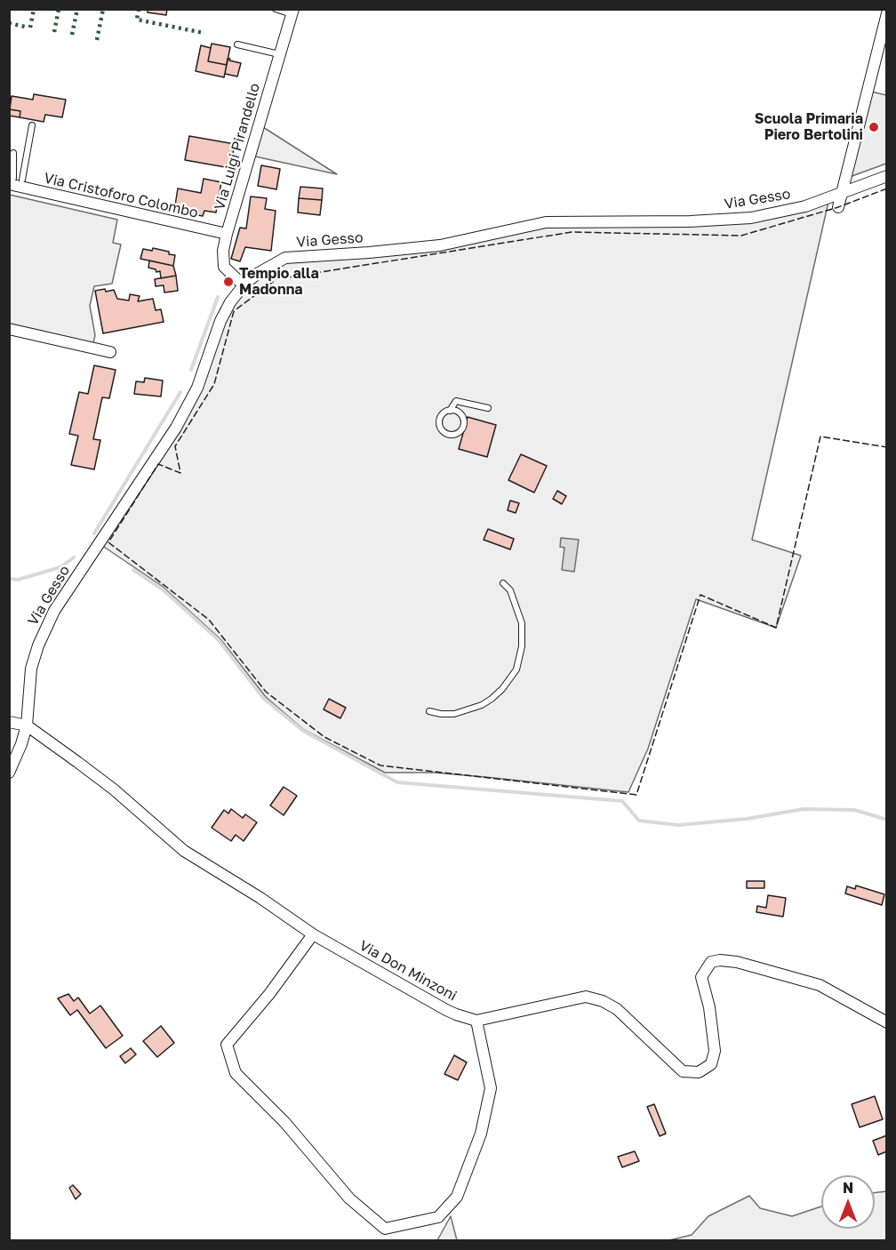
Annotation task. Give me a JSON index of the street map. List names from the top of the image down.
{
  "streets": {
    "street": [
      "Via Luigi Pirandello",
      "Via Cristoforo Colombo",
      "Via Gesso",
      "Via Don Minzoni"
    ]
  },
  "crossings": [
    ["Via Luigi Pirandello", "Via Cristoforo Colombo"],
    ["Via Luigi Pirandello", "Via Gesso"],
    ["Via Gesso", "Via Don Minzoni"]
  ],
  "places": ["Scuola Primaria Piero Bertolini", "Tempio alla Madonna"],
  "north": "top"
}
